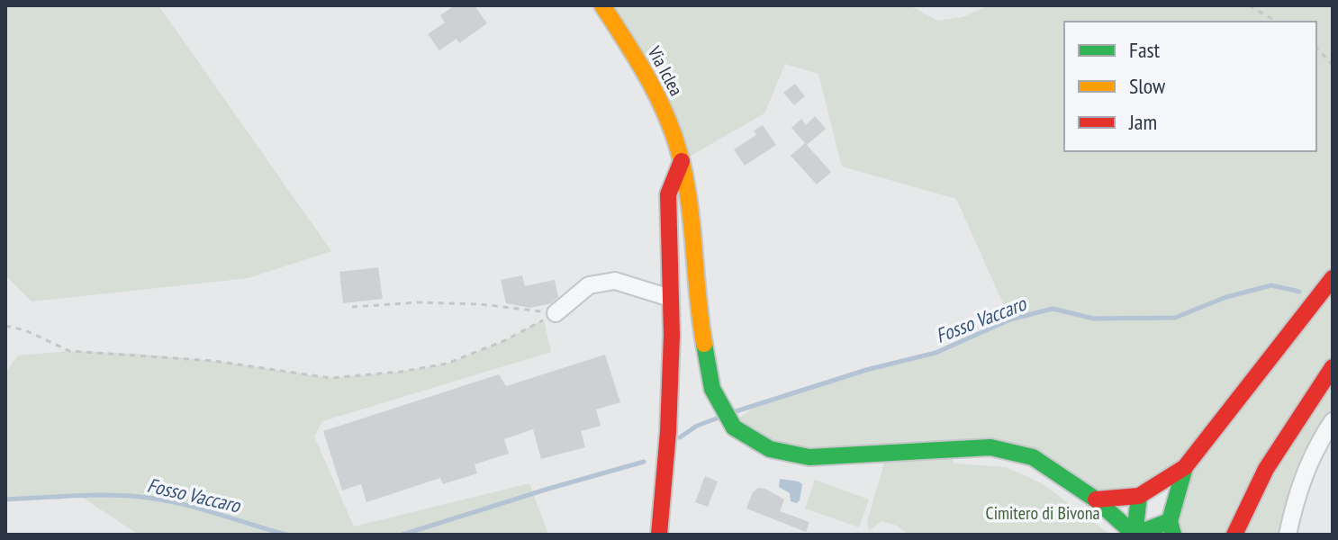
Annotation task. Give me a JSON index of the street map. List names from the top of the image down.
{
  "streets": {
    "street": ["Via Iclea"]
  },
  "water": ["Fosso Vaccaro"],
  "parks": ["Cimitero di Bivona"],
  "legend": ["Fast", "Slow", "Jam"]
}
